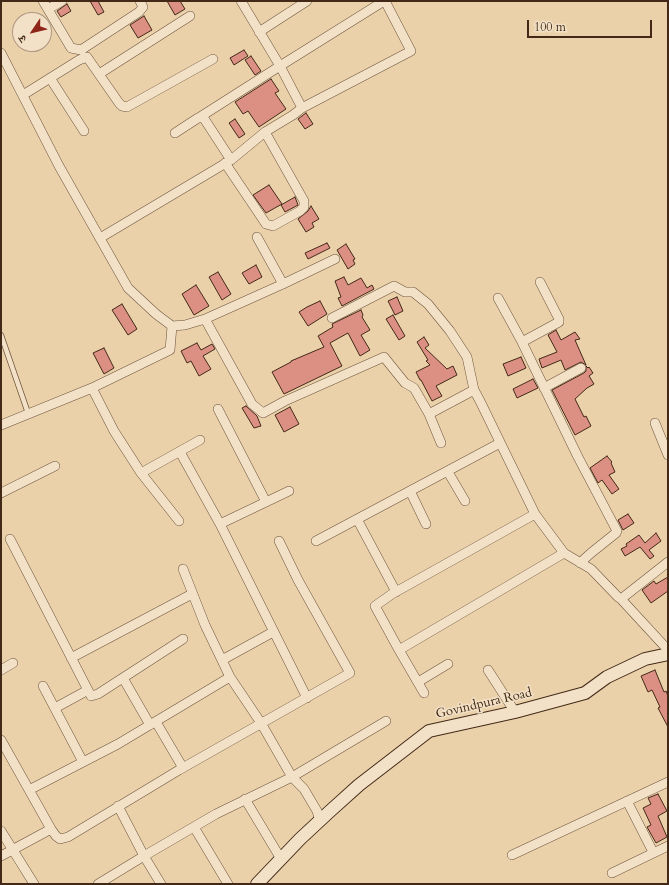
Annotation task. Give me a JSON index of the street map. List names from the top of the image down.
{
  "streets": {
    "street": ["Govindpura Road"]
  },
  "scale_bar": "100 m",
  "north": "bottom left"
}
